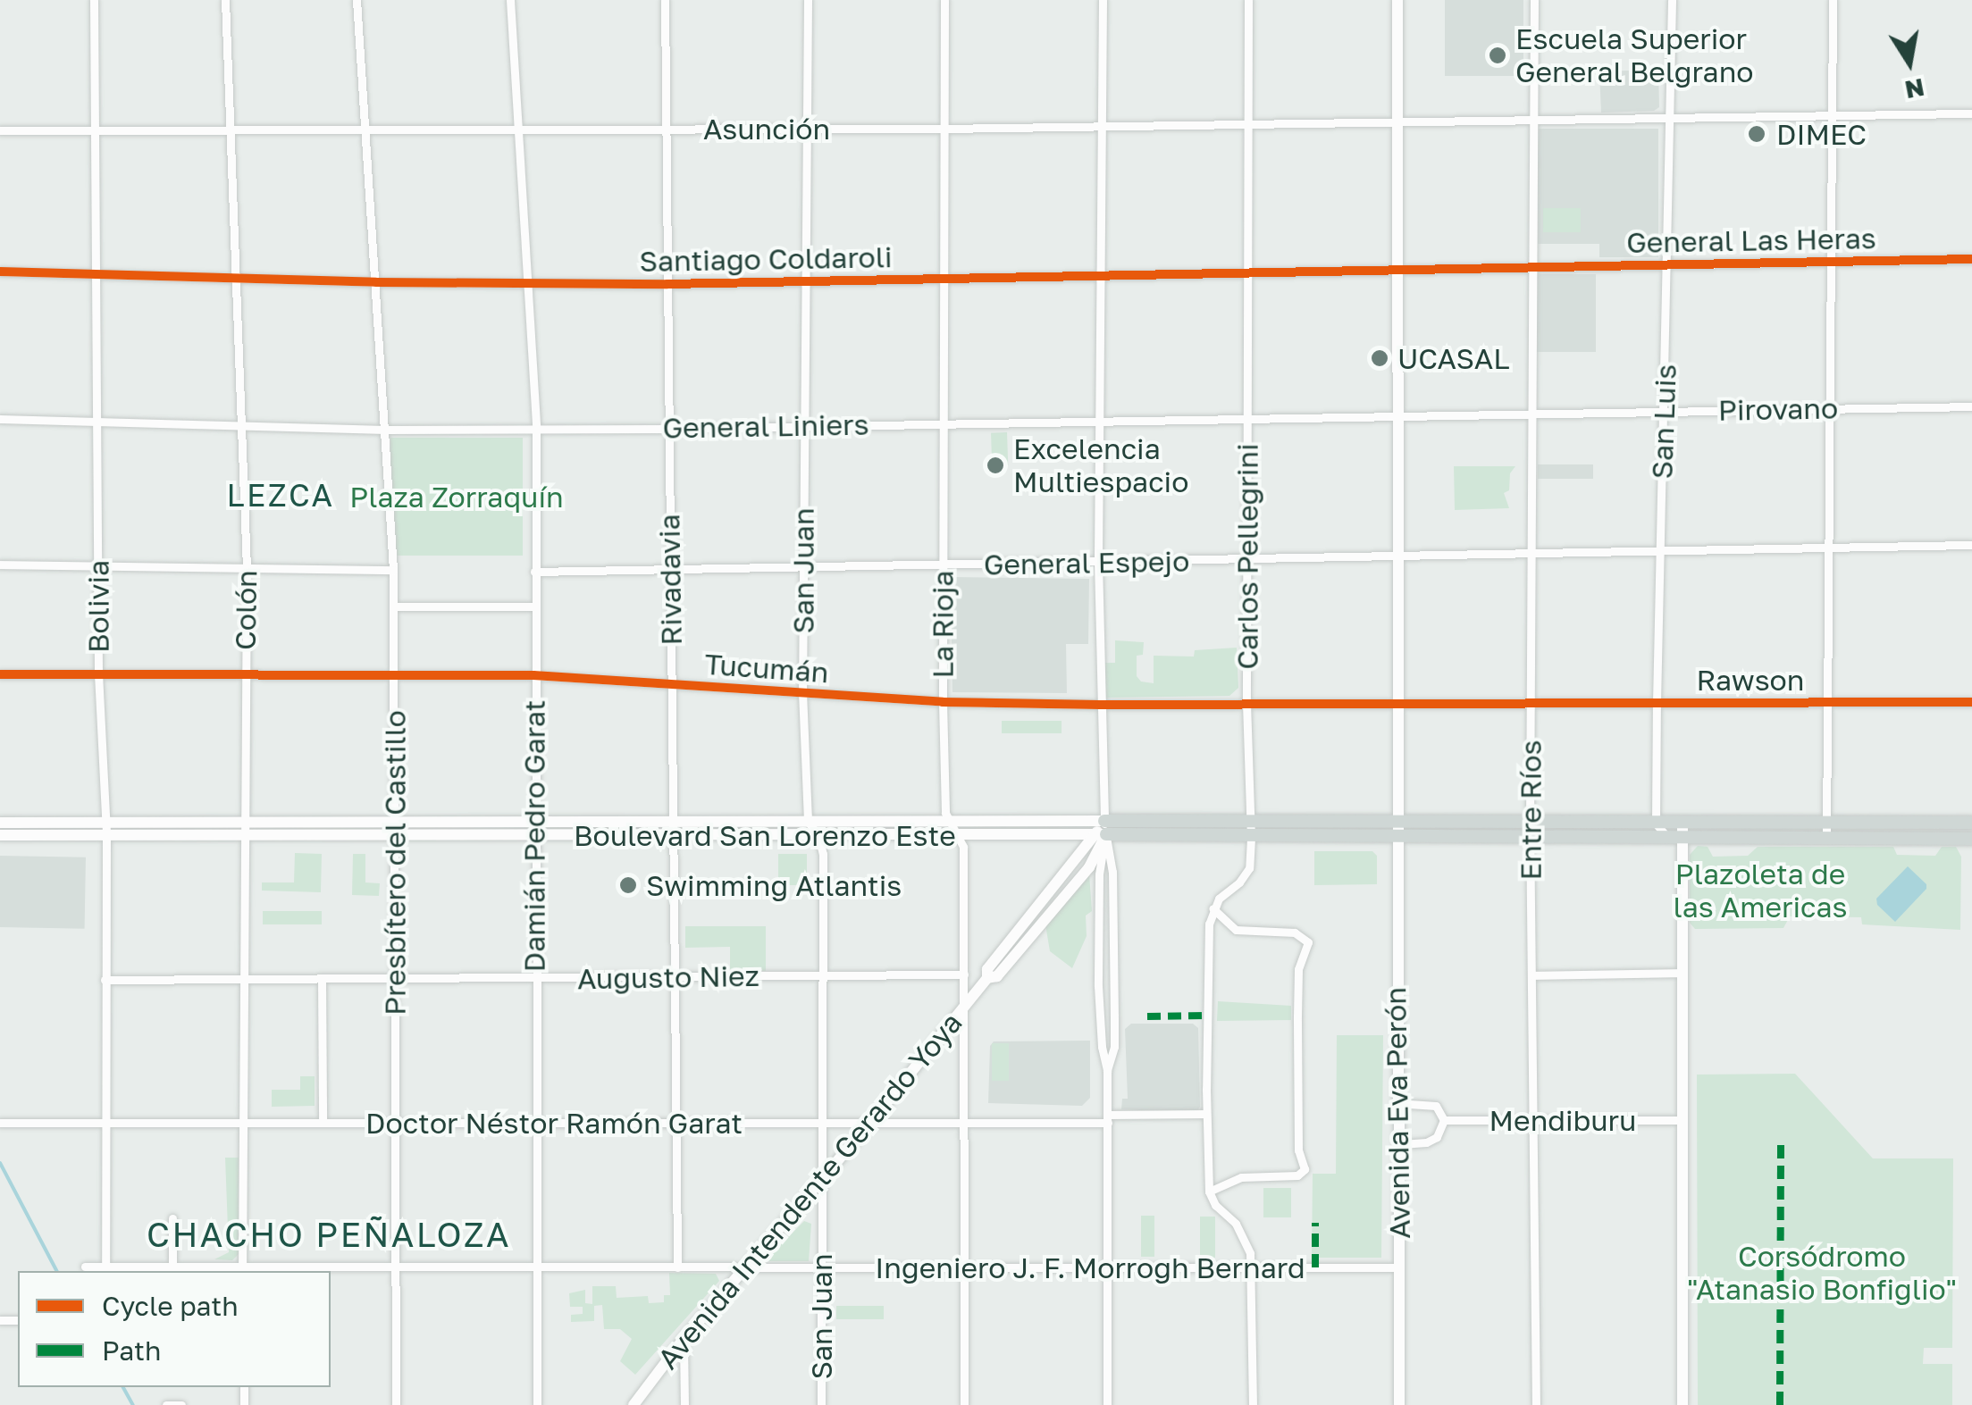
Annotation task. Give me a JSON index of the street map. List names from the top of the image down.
{
  "streets": {
    "main road": ["Boulevard San Lorenzo Este", "Avenida Eva Perón", "Avenida Intendente Gerardo Yoya"],
    "street": [
      "Asunción",
      "General Las Heras",
      "Santiago Coldaroli",
      "Pirovano",
      "San Luis",
      "General Liniers",
      "Carlos Pellegrini",
      "General Espejo",
      "San Juan",
      "Rivadavia",
      "Bolivia",
      "Colón",
      "La Rioja",
      "Tucumán",
      "Rawson",
      "Entre Ríos",
      "Damián Pedro Garat",
      "Presbítero del Castillo",
      "Augusto Niez",
      "Mendiburu",
      "Doctor Néstor Ramón Garat",
      "Ingeniero J. F. Morrogh Bernard"
    ]
  },
  "crossings": [
    ["Asunción", "San Luis"],
    ["Asunción", "Carlos Pellegrini"],
    ["Asunción", "San Juan"],
    ["Asunción", "Rivadavia"],
    ["Asunción", "Bolivia"],
    ["Asunción", "Colón"],
    ["Asunción", "La Rioja"],
    ["Asunción", "Entre Ríos"],
    ["Asunción", "Damián Pedro Garat"],
    ["Asunción", "Presbítero del Castillo"],
    ["Asunción", "Avenida Eva Perón"],
    ["General Las Heras", "Santiago Coldaroli"],
    ["General Las Heras", "San Luis"],
    ["General Las Heras", "Entre Ríos"],
    ["Santiago Coldaroli", "Carlos Pellegrini"],
    ["Santiago Coldaroli", "San Juan"],
    ["Santiago Coldaroli", "Rivadavia"],
    ["Santiago Coldaroli", "Bolivia"],
    ["Santiago Coldaroli", "Colón"],
    ["Santiago Coldaroli", "La Rioja"],
    ["Santiago Coldaroli", "Entre Ríos"],
    ["Santiago Coldaroli", "Damián Pedro Garat"],
    ["Santiago Coldaroli", "Presbítero del Castillo"],
    ["Santiago Coldaroli", "Avenida Eva Perón"],
    ["Pirovano", "San Luis"],
    ["Pirovano", "General Liniers"],
    ["Pirovano", "Entre Ríos"],
    ["San Luis", "General Espejo"],
    ["San Luis", "Rawson"],
    ["San Luis", "Boulevard San Lorenzo Este"],
    ["General Liniers", "Carlos Pellegrini"],
    ["General Liniers", "San Juan"],
    ["General Liniers", "Rivadavia"],
    ["General Liniers", "Bolivia"],
    ["General Liniers", "Colón"],
    ["General Liniers", "La Rioja"],
    ["General Liniers", "Entre Ríos"],
    ["General Liniers", "Damián Pedro Garat"],
    ["General Liniers", "Presbítero del Castillo"],
    ["General Liniers", "Avenida Eva Perón"],
    ["Carlos Pellegrini", "General Espejo"],
    ["Carlos Pellegrini", "Tucumán"],
    ["Carlos Pellegrini", "Boulevard San Lorenzo Este"],
    ["General Espejo", "San Juan"],
    ["General Espejo", "Rivadavia"],
    ["General Espejo", "La Rioja"],
    ["General Espejo", "Entre Ríos"],
    ["General Espejo", "Damián Pedro Garat"],
    ["General Espejo", "Avenida Eva Perón"],
    ["San Juan", "Tucumán"],
    ["San Juan", "Boulevard San Lorenzo Este"],
    ["San Juan", "Augusto Niez"],
    ["San Juan", "Doctor Néstor Ramón Garat"],
    ["San Juan", "Avenida Intendente Gerardo Yoya"],
    ["San Juan", "Ingeniero J. F. Morrogh Bernard"],
    ["Rivadavia", "Tucumán"],
    ["Rivadavia", "Boulevard San Lorenzo Este"],
    ["Rivadavia", "Augusto Niez"],
    ["Rivadavia", "Doctor Néstor Ramón Garat"],
    ["Rivadavia", "Ingeniero J. F. Morrogh Bernard"],
    ["Bolivia", "Tucumán"],
    ["Bolivia", "Boulevard San Lorenzo Este"],
    ["Bolivia", "Augusto Niez"],
    ["Bolivia", "Doctor Néstor Ramón Garat"],
    ["Bolivia", "Ingeniero J. F. Morrogh Bernard"],
    ["Colón", "Tucumán"],
    ["Colón", "Boulevard San Lorenzo Este"],
    ["Colón", "Augusto Niez"],
    ["Colón", "Doctor Néstor Ramón Garat"],
    ["Colón", "Ingeniero J. F. Morrogh Bernard"],
    ["La Rioja", "Tucumán"],
    ["La Rioja", "Boulevard San Lorenzo Este"],
    ["Tucumán", "Rawson"],
    ["Tucumán", "Entre Ríos"],
    ["Tucumán", "Damián Pedro Garat"],
    ["Tucumán", "Presbítero del Castillo"],
    ["Tucumán", "Avenida Eva Perón"],
    ["Rawson", "Entre Ríos"],
    ["Entre Ríos", "Boulevard San Lorenzo Este"],
    ["Entre Ríos", "Mendiburu"],
    ["Boulevard San Lorenzo Este", "Damián Pedro Garat"],
    ["Boulevard San Lorenzo Este", "Presbítero del Castillo"],
    ["Boulevard San Lorenzo Este", "Avenida Eva Perón"],
    ["Boulevard San Lorenzo Este", "Avenida Intendente Gerardo Yoya"],
    ["Damián Pedro Garat", "Augusto Niez"],
    ["Damián Pedro Garat", "Doctor Néstor Ramón Garat"],
    ["Damián Pedro Garat", "Ingeniero J. F. Morrogh Bernard"],
    ["Presbítero del Castillo", "Augusto Niez"],
    ["Presbítero del Castillo", "Doctor Néstor Ramón Garat"],
    ["Presbítero del Castillo", "Ingeniero J. F. Morrogh Bernard"],
    ["Avenida Eva Perón", "Mendiburu"],
    ["Avenida Eva Perón", "Ingeniero J. F. Morrogh Bernard"],
    ["Doctor Néstor Ramón Garat", "Avenida Intendente Gerardo Yoya"],
    ["Avenida Intendente Gerardo Yoya", "Ingeniero J. F. Morrogh Bernard"]
  ],
  "districts": ["LEZCA", "CHACHO PEÑALOZA"],
  "parks": ["Plaza Zorraquín", "Plazoleta de las Americas", "Corsódromo \"Atanasio Bonfiglio\""],
  "places": [
    "Escuela Superior General Belgrano",
    "DIMEC",
    "UCASAL",
    "Excelencia Multiespacio",
    "Swimming Atlantis"
  ],
  "legend": ["Cycle path", "Path"],
  "north": "bottom"
}
